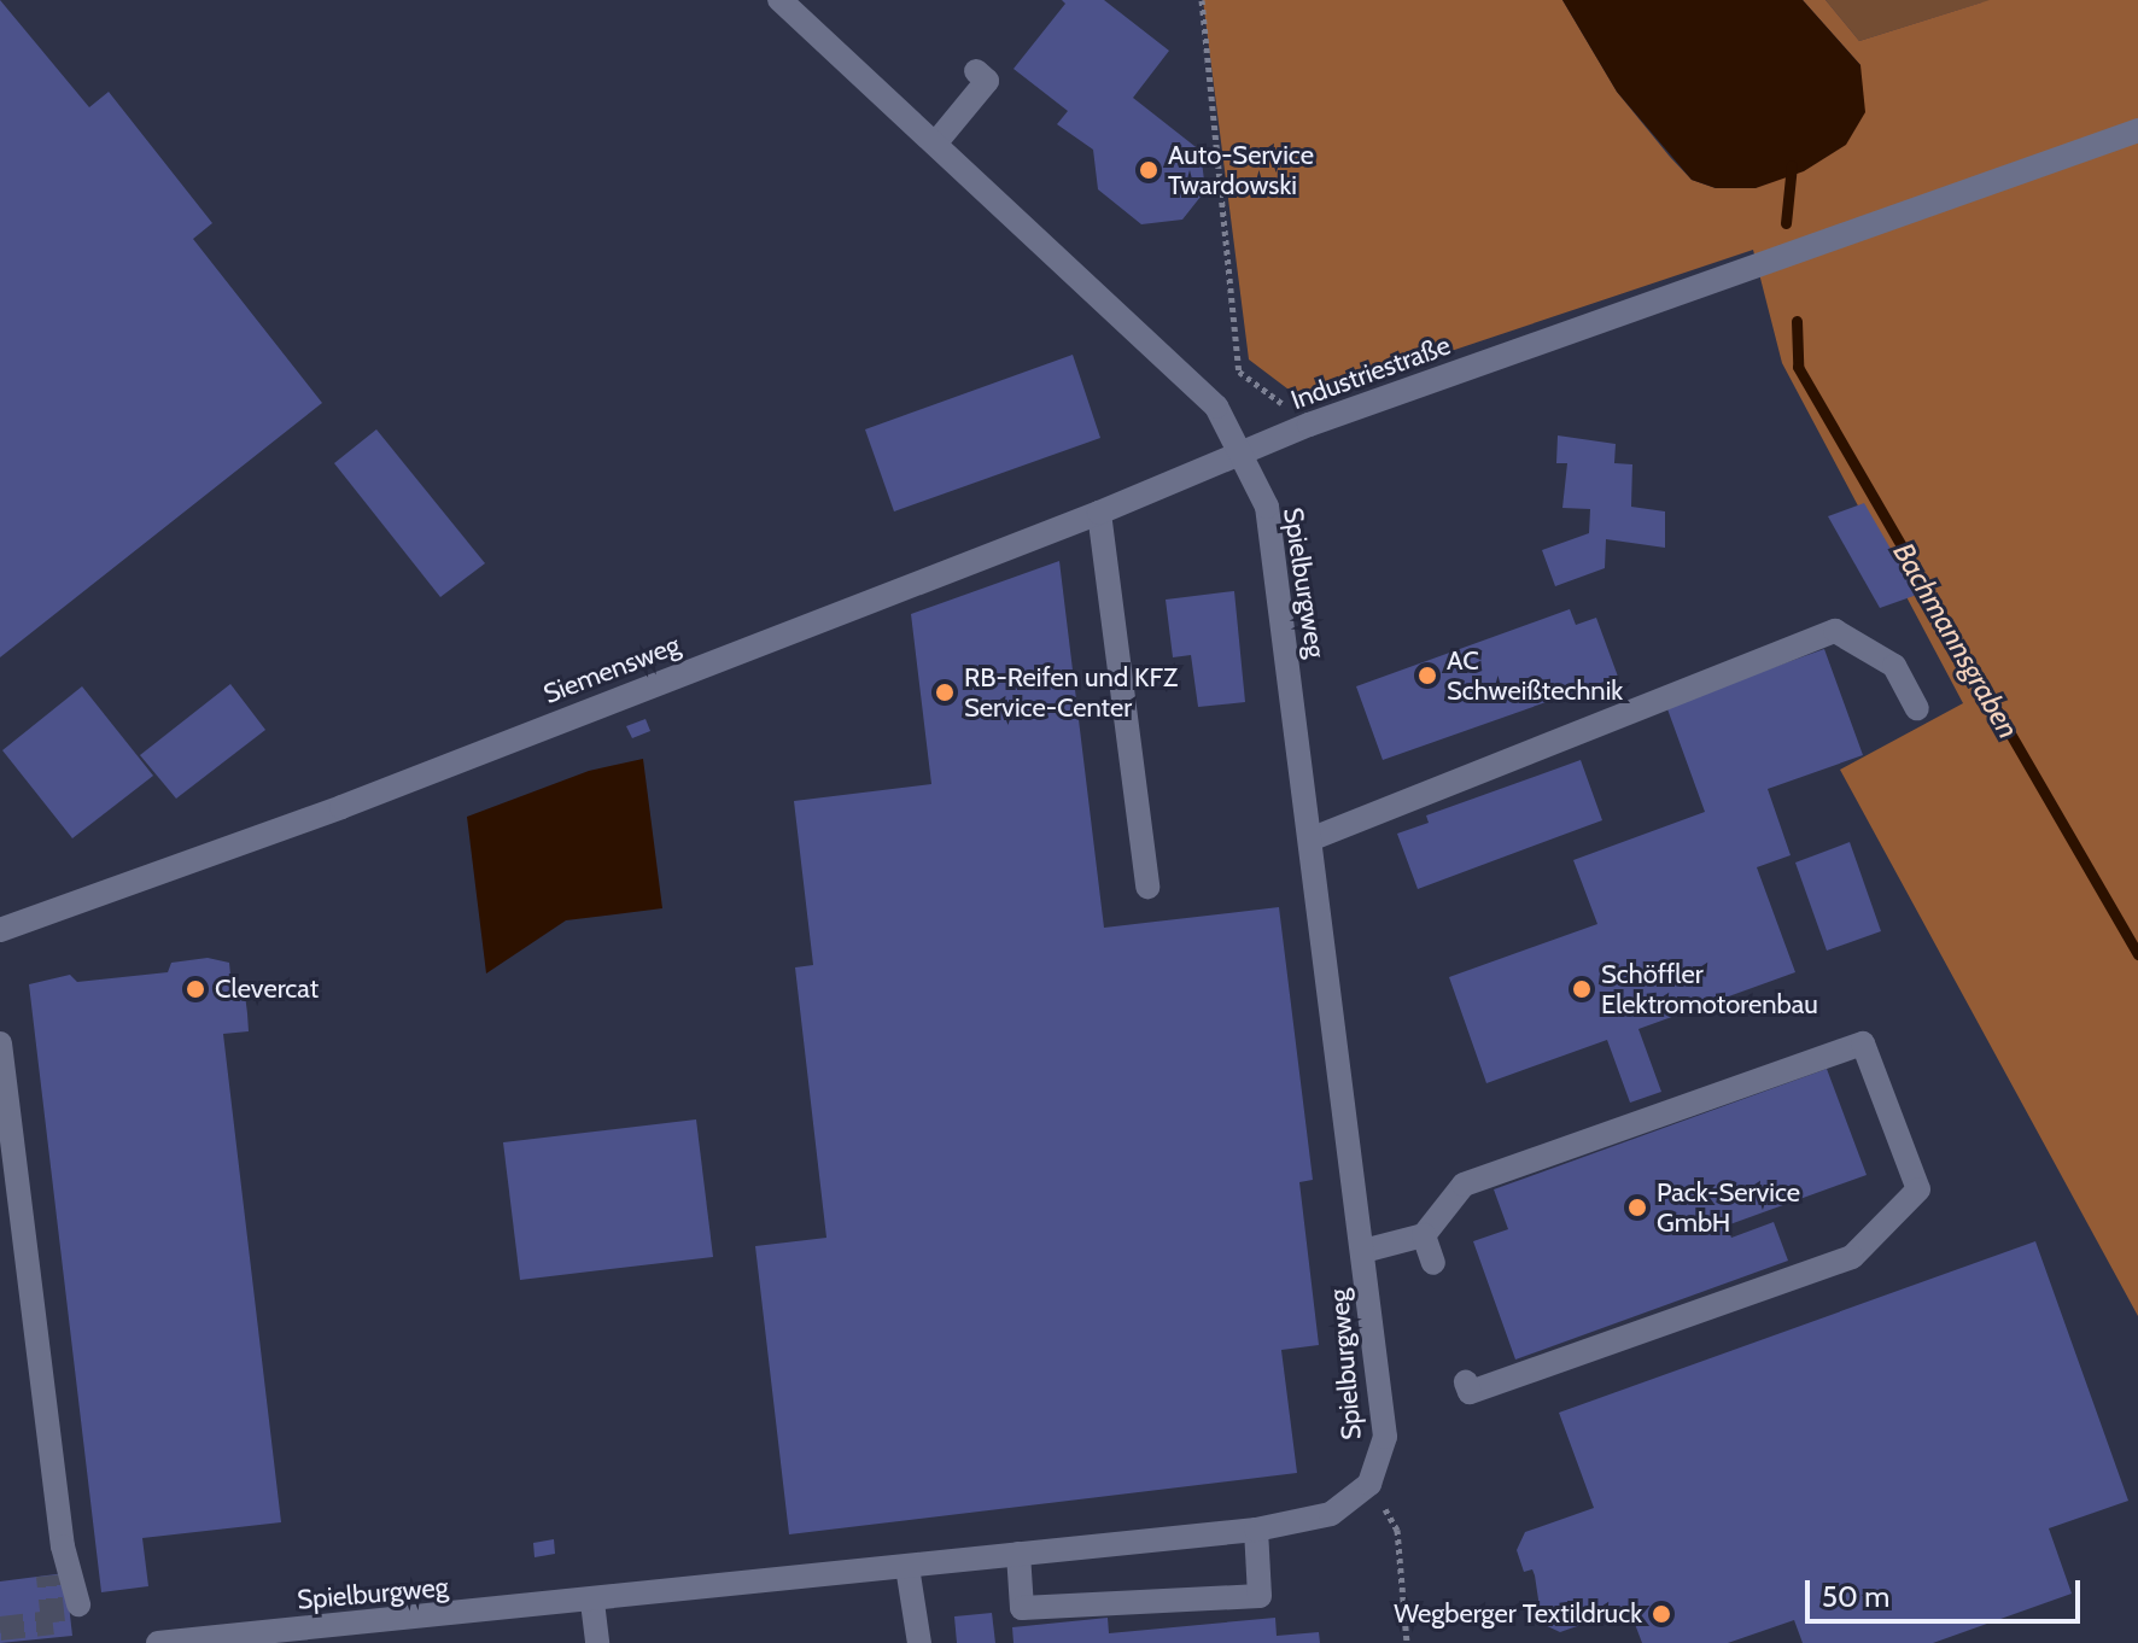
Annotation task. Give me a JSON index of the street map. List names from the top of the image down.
{
  "streets": {
    "street": ["Industriestraße", "Spielburgweg", "Siemensweg"]
  },
  "crossings": [
    ["Industriestraße", "Spielburgweg"],
    ["Industriestraße", "Siemensweg"],
    ["Spielburgweg", "Siemensweg"]
  ],
  "water": ["Bachmannsgraben"],
  "places": [
    "Auto-Service Twardowski",
    "AC Schweißtechnik",
    "RB-Reifen und KFZ Service-Center",
    "Clevercat",
    "Schöffler Elektromotorenbau",
    "Pack-Service GmbH",
    "Wegberger Textildruck"
  ],
  "scale_bar": "50 m"
}
